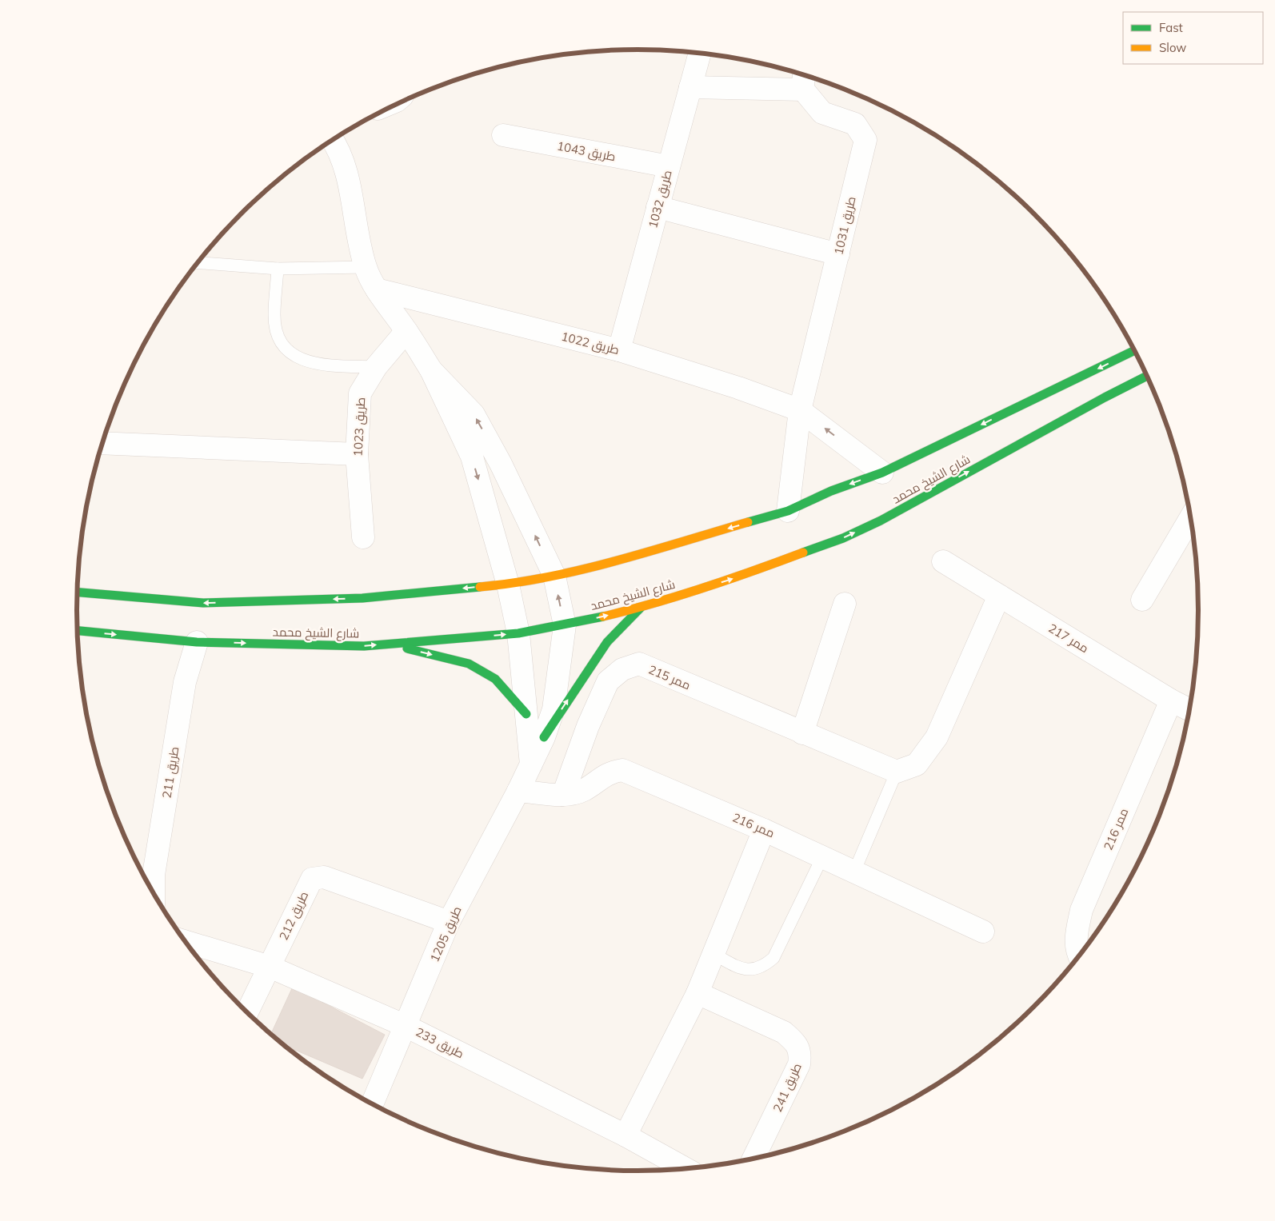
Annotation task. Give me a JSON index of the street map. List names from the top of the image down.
{
  "streets": {
    "street": [
      "طريق 1043",
      "طريق 1032",
      "طريق 1031",
      "طريق 1022",
      "طريق 1023",
      "شارع الشيخ محمد",
      "ممر 217",
      "ممر 215",
      "طريق 211",
      "ممر 216",
      "طريق 212",
      "طريق 1205",
      "طريق 233",
      "طريق 241"
    ]
  },
  "crossings": [
    ["طريق 1043", "طريق 1032"],
    ["طريق 1032", "طريق 1022"],
    ["طريق 1031", "طريق 1022"],
    ["طريق 1022", "طريق 1023"],
    ["طريق 1022", "شارع الشيخ محمد"],
    ["شارع الشيخ محمد", "طريق 211"],
    ["شارع الشيخ محمد", "طريق 1205"],
    ["ممر 217", "ممر 216"],
    ["ممر 215", "ممر 216"],
    ["ممر 216", "طريق 1205"],
    ["طريق 212", "طريق 1205"],
    ["طريق 212", "طريق 233"],
    ["طريق 1205", "طريق 233"]
  ],
  "legend": ["Fast", "Slow"]
}
